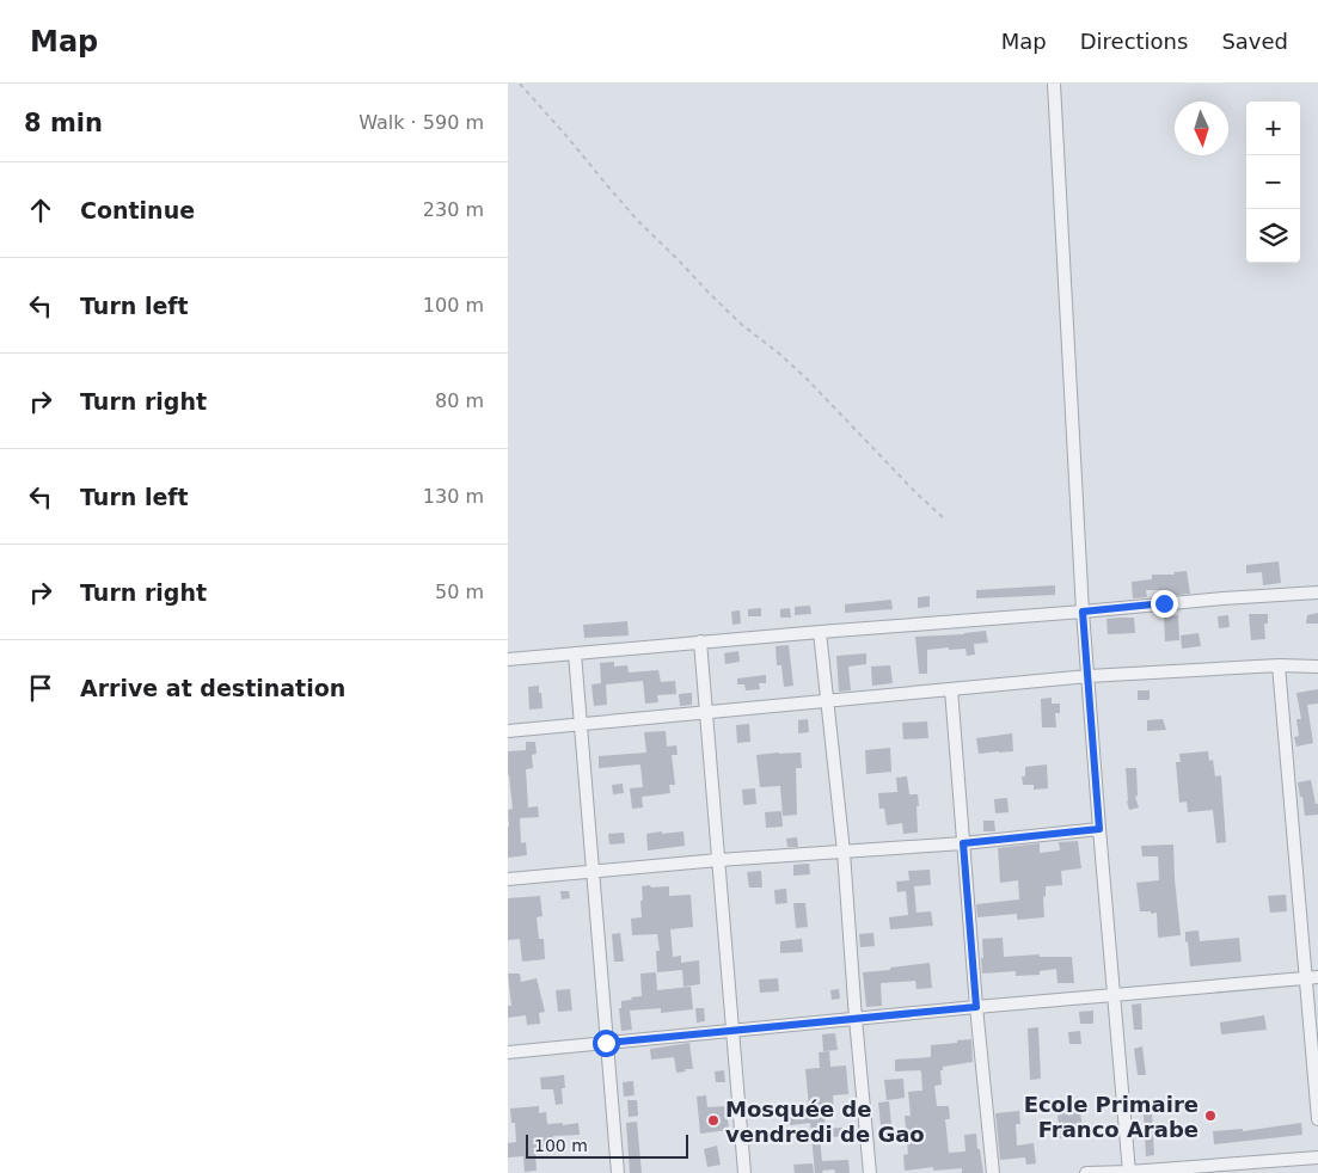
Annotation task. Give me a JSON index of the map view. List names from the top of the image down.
{
  "places": ["Ecole Primaire Franco Arabe", "Mosquée de vendredi de Gao"],
  "scale_bar": "100 m",
  "north": "bottom",
  "page": {
    "header": "Map",
    "nav": ["Map", "Directions", "Saved"],
    "heading": ["8 min", "Walk · 590 m"],
    "map_buttons": ["+", "−"],
    "list": [
      ["Continue", "230 m"],
      ["Turn left", "100 m"],
      ["Turn right", "80 m"],
      ["Turn left", "130 m"],
      ["Turn right", "50 m"],
      "Arrive at destination"
    ],
    "scale": "100 m"
  }
}
